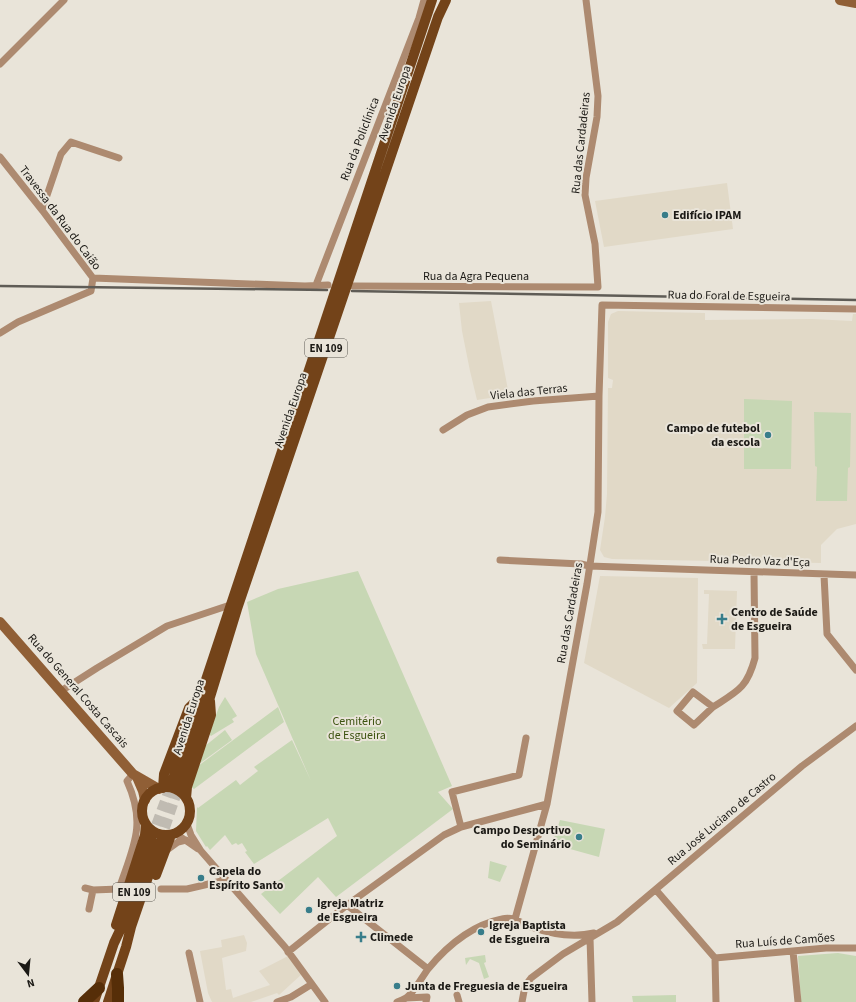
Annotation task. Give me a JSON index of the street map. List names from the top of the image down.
{
  "streets": {
    "main road": ["Avenida Europa", "EN 109", "Rua do General Costa Cascais"],
    "street": [
      "Rua da Policlínica",
      "Rua das Cardadeiras",
      "Travessa da Rua do Caião",
      "Rua da Agra Pequena",
      "Rua do Foral de Esgueira",
      "Viela das Terras",
      "Rua Pedro Vaz d'Eça",
      "Rua José Luciano de Castro",
      "Rua Luís de Camões"
    ]
  },
  "crossings": [
    ["Rua das Cardadeiras", "Rua da Agra Pequena"],
    ["Rua das Cardadeiras", "Rua do Foral de Esgueira"],
    ["Rua das Cardadeiras", "Viela das Terras"],
    ["Rua das Cardadeiras", "Rua Pedro Vaz d'Eça"]
  ],
  "parks": ["Cemitério de Esgueira"],
  "places": {
    "other": [
      "Edifício IPAM",
      "Campo de futebol da escola",
      "Campo Desportivo do Seminário",
      "Capela do Espírito Santo",
      "Igreja Matriz de Esgueira",
      "Igreja Baptista de Esgueira",
      "Junta de Freguesia de Esgueira"
    ],
    "health": ["Centro de Saúde de Esgueira", "Climede"]
  },
  "north": "bottom"
}
